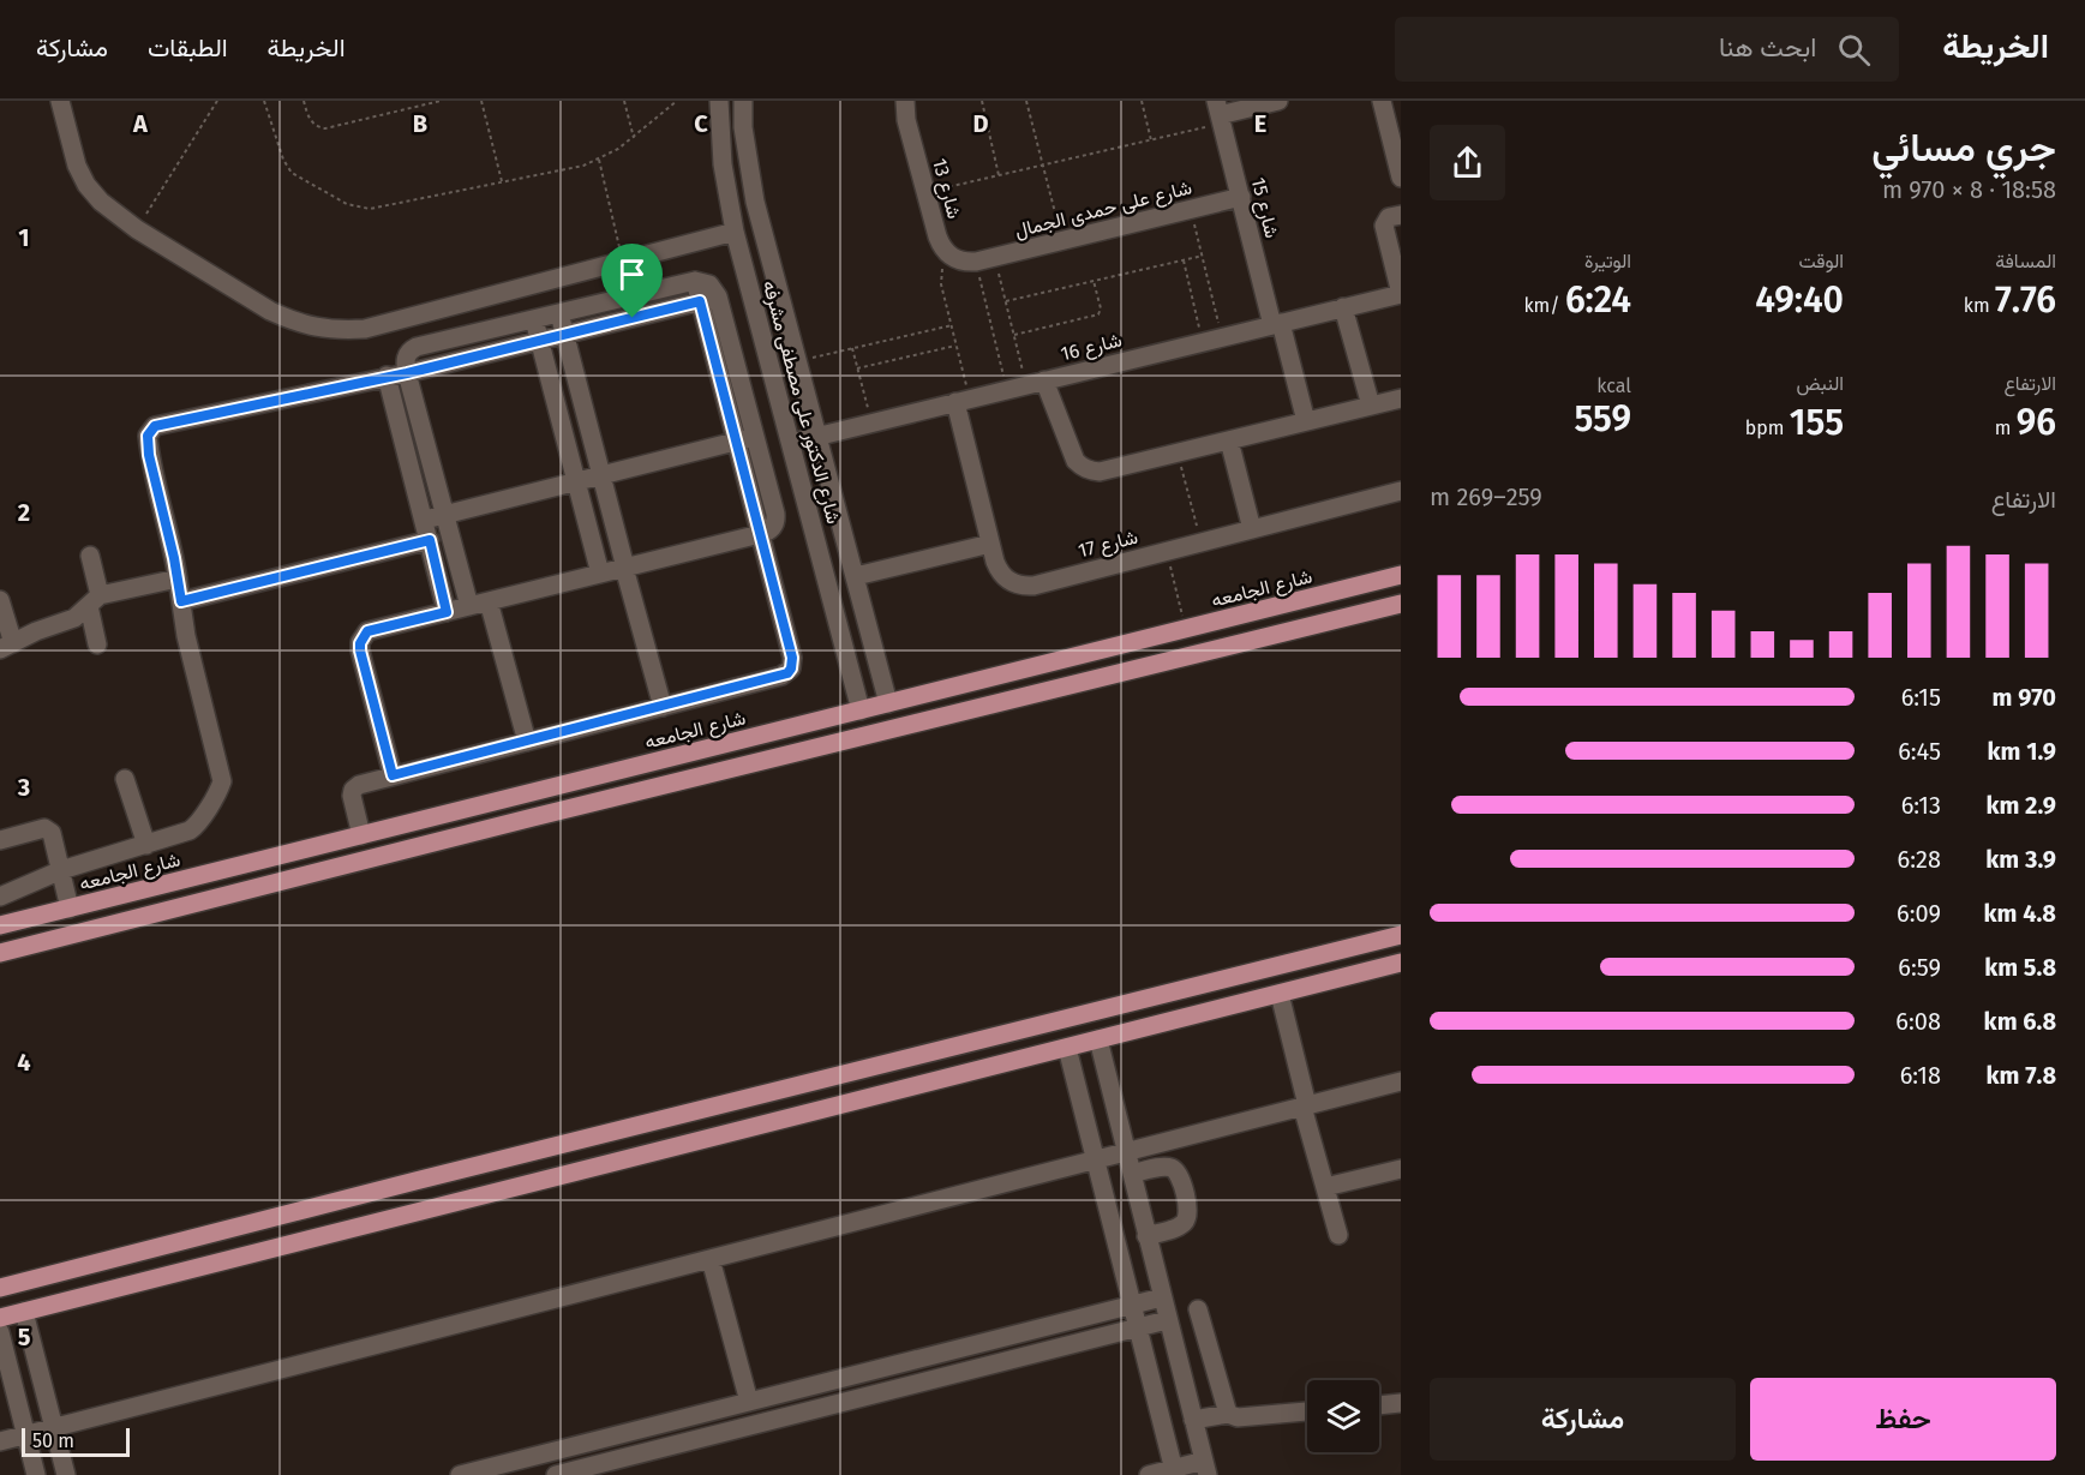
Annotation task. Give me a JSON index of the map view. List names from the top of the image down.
{
  "streets": {
    "main road": ["شارع الجامعه"],
    "street": [
      "شارع 13",
      "شارع 15",
      "شارع على حمدى الجمال",
      "شارع 16",
      "شارع الدكتور على مصطفى مشرفه",
      "شارع 17"
    ]
  },
  "crossings": [
    ["شارع 15", "شارع على حمدى الجمال"],
    ["شارع 15", "شارع 16"],
    ["شارع 16", "شارع الدكتور على مصطفى مشرفه"],
    ["شارع 16", "شارع 17"],
    ["شارع الدكتور على مصطفى مشرفه", "شارع الجامعه"]
  ],
  "scale_bar": "50 m",
  "page": {
    "header": "الخريطة",
    "search": "ابحث هنا",
    "nav": ["الخريطة", "الطبقات", "مشاركة"],
    "heading": ["جري مسائي", "18:58 · 8 × 970 m"],
    "stats": [
      ["المسافة", "7.76 km"],
      ["الوقت", "49:40"],
      ["الوتيرة", "6:24 /km"],
      ["الارتفاع", "96 m"],
      ["النبض", "155 bpm"],
      ["kcal", "559"]
    ],
    "chart": ["الارتفاع", "259–269 m"],
    "list": [
      {
        "name": "970 m",
        "note": "6:15"
      },
      {
        "name": "1.9 km",
        "note": "6:45"
      },
      {
        "name": "2.9 km",
        "note": "6:13"
      },
      {
        "name": "3.9 km",
        "note": "6:28"
      },
      {
        "name": "4.8 km",
        "note": "6:09"
      },
      {
        "name": "5.8 km",
        "note": "6:59"
      },
      {
        "name": "6.8 km",
        "note": "6:08"
      },
      {
        "name": "7.8 km",
        "note": "6:18"
      }
    ],
    "buttons": ["حفظ", "مشاركة"],
    "scale": "50 m"
  },
  "grid": {
    "columns": [
      "A",
      "B",
      "C",
      "D",
      "E"
    ],
    "rows": [
      "1",
      "2",
      "3",
      "4",
      "5"
    ]
  }
}
